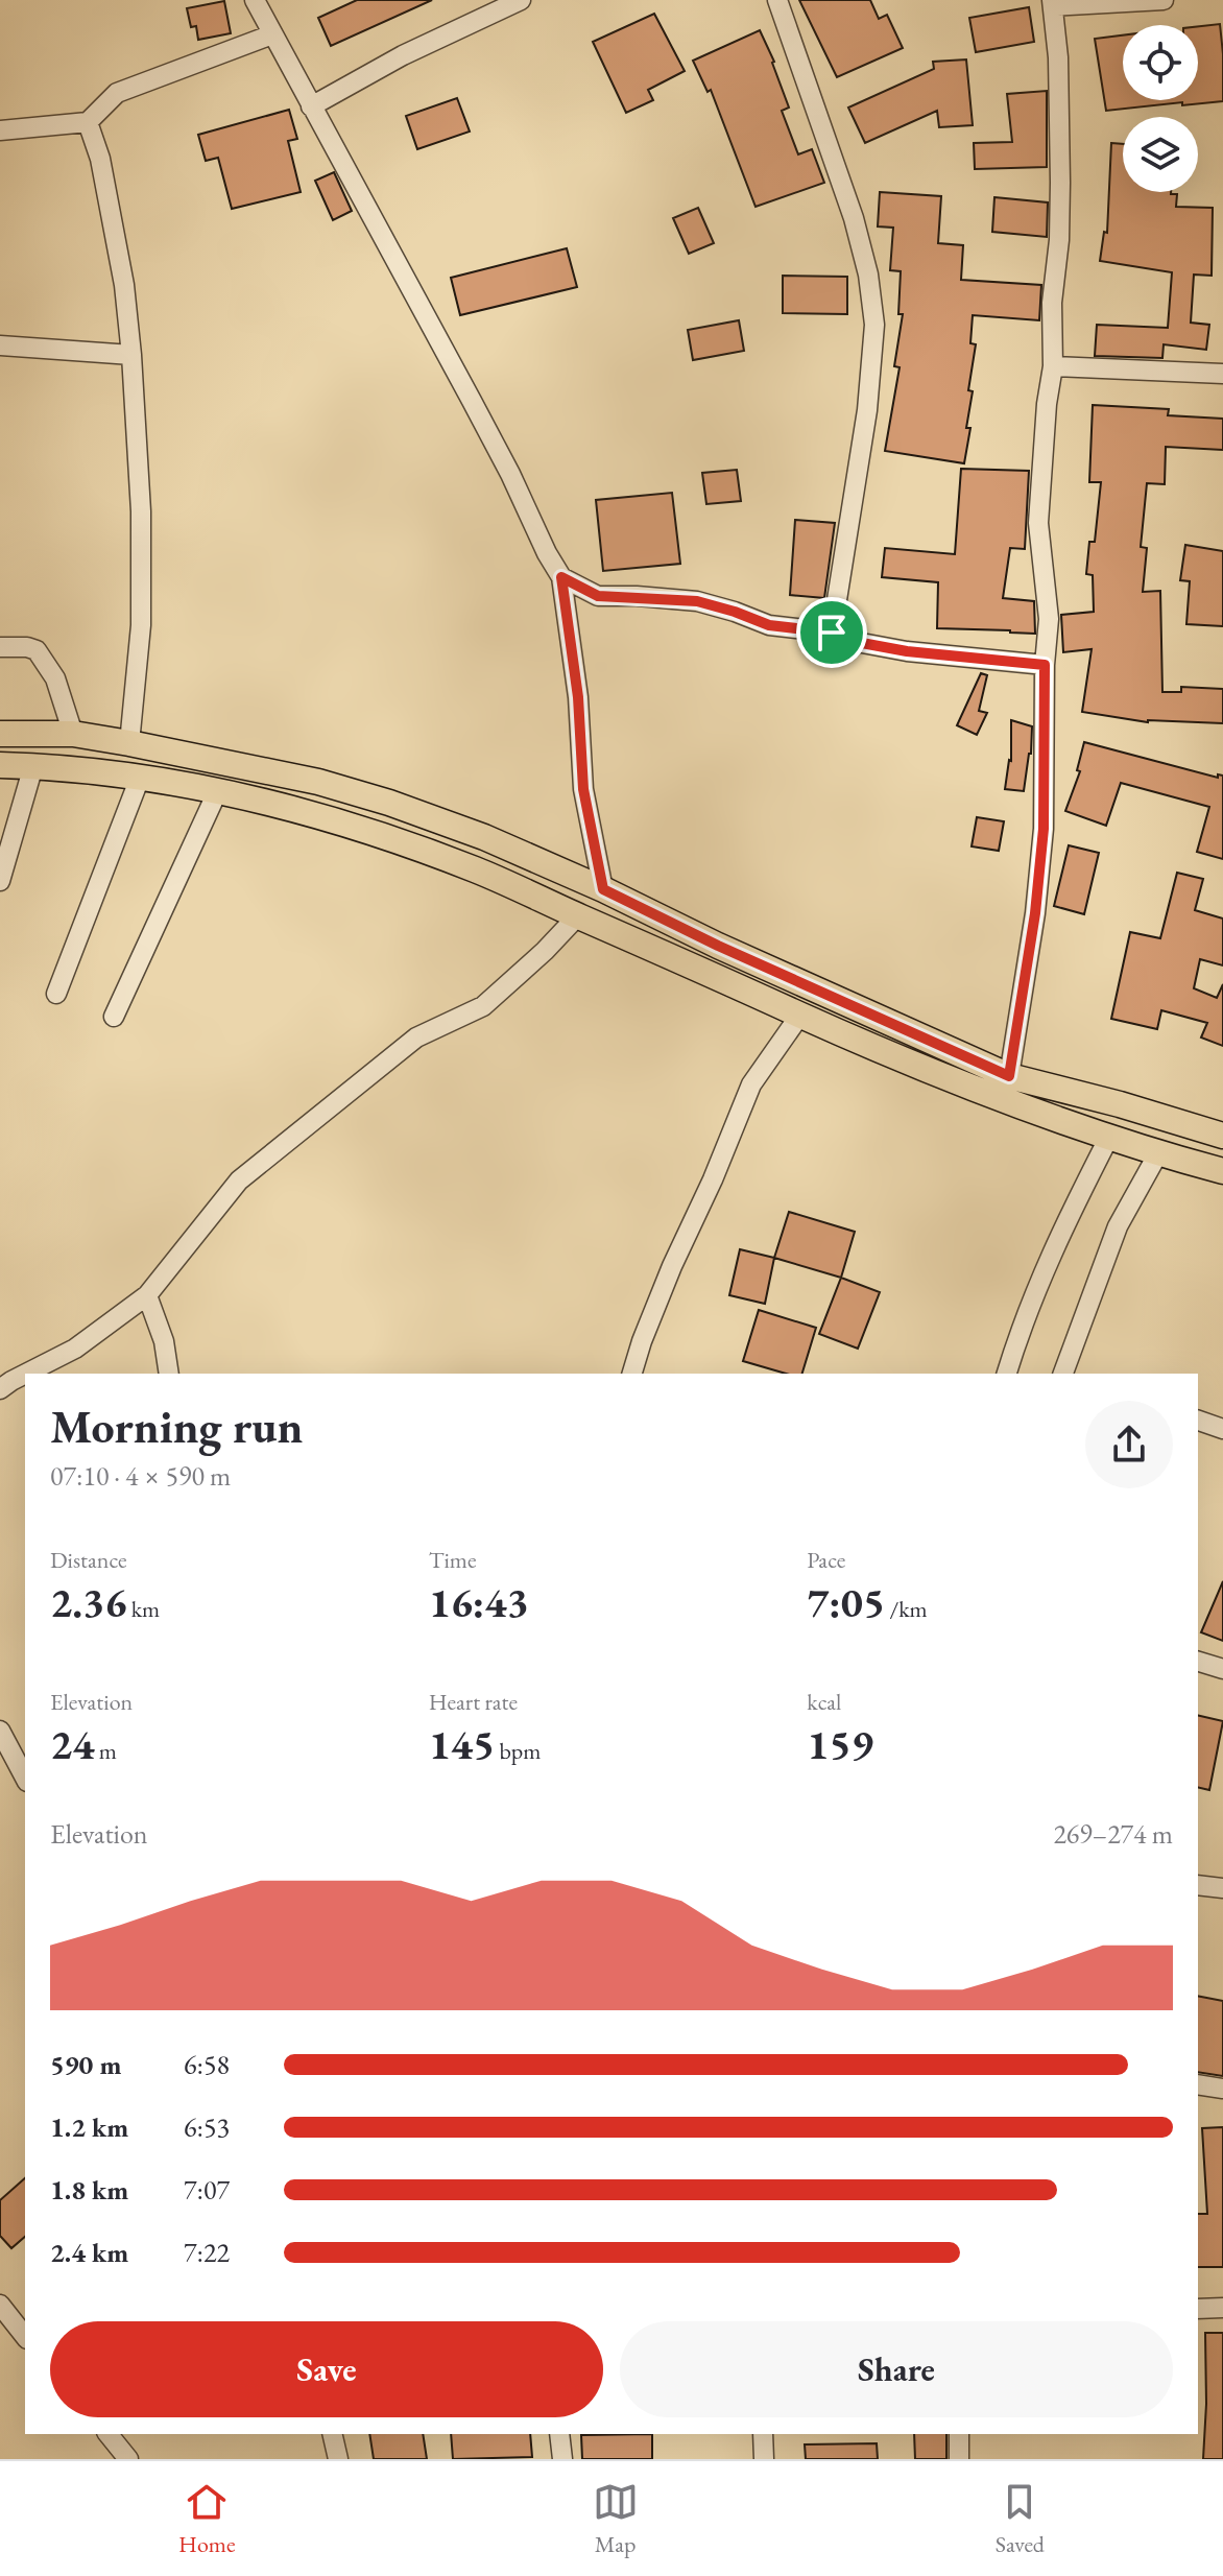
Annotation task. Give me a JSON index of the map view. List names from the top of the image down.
{
  "page": {
    "heading": ["Morning run", "07:10 · 4 × 590 m"],
    "stats": [
      ["Distance", "2.36 km"],
      ["Time", "16:43"],
      ["Pace", "7:05 /km"],
      ["Elevation", "24 m"],
      ["Heart rate", "145 bpm"],
      ["kcal", "159"]
    ],
    "chart": ["Elevation", "269–274 m"],
    "list": [
      {
        "name": "590 m",
        "note": "6:58"
      },
      {
        "name": "1.2 km",
        "note": "6:53"
      },
      {
        "name": "1.8 km",
        "note": "7:07"
      },
      {
        "name": "2.4 km",
        "note": "7:22"
      }
    ],
    "buttons": ["Save", "Share"],
    "tabs": ["Home", "Map", "Saved"]
  }
}
